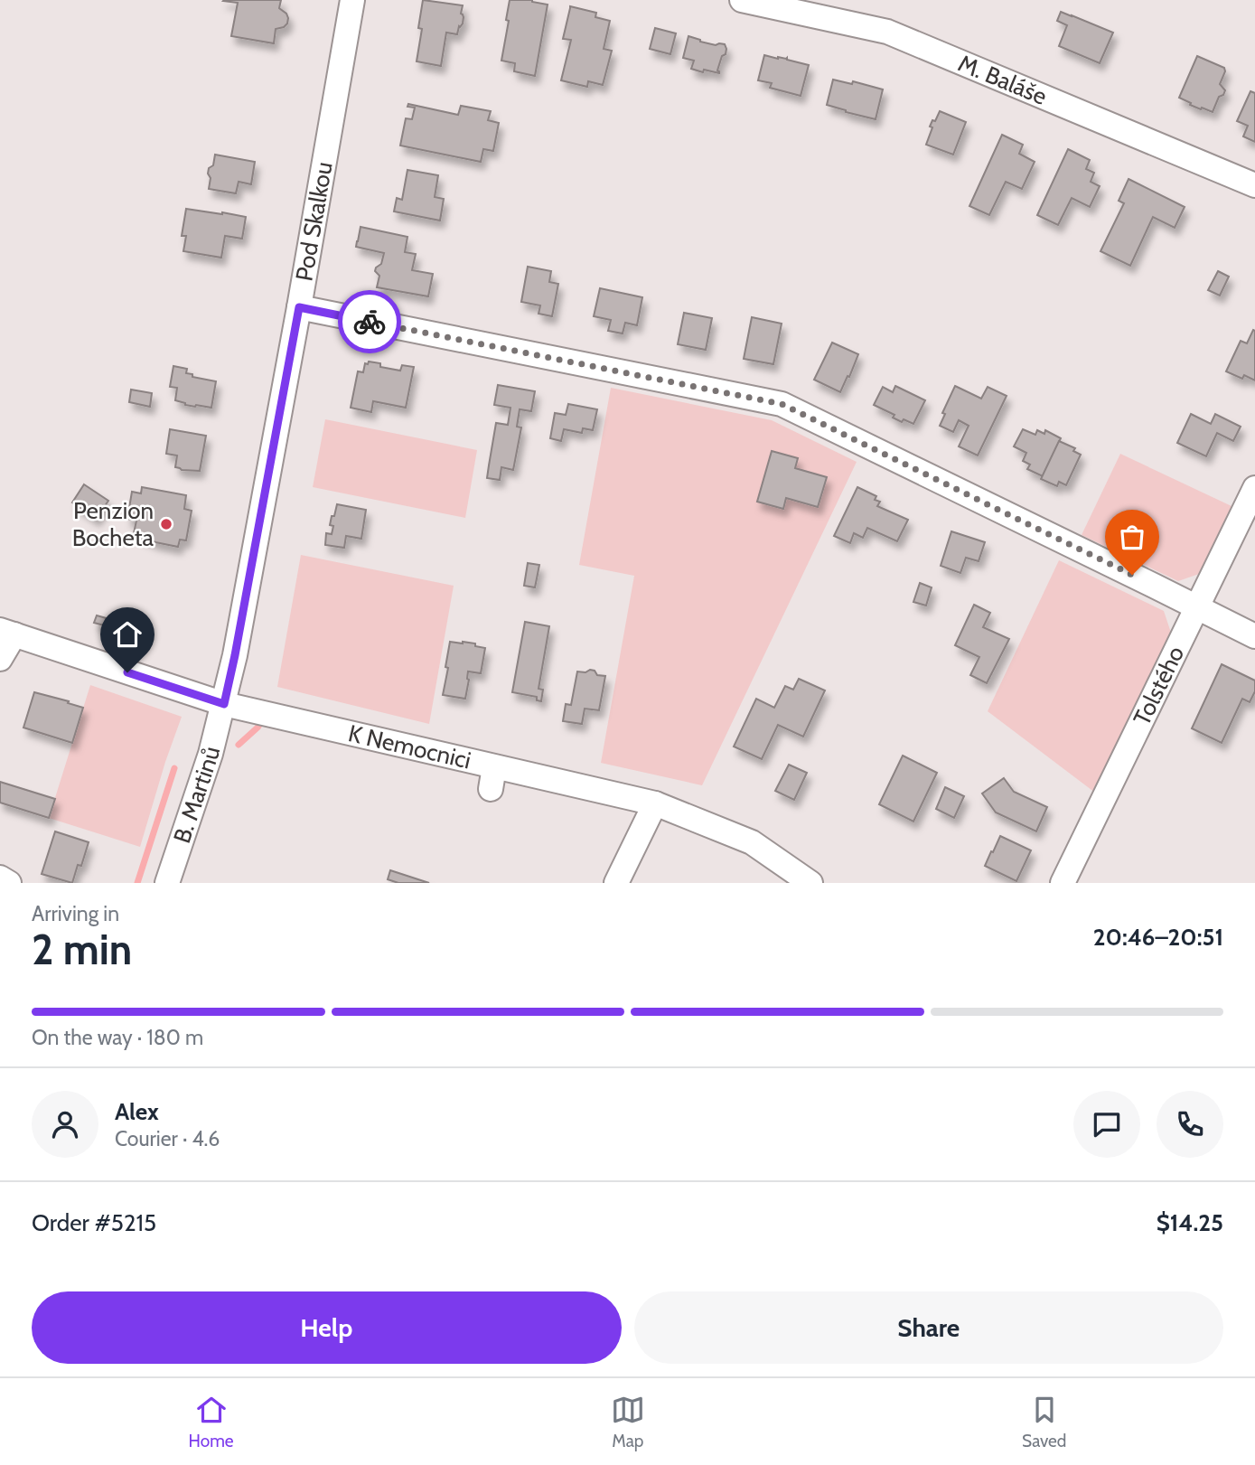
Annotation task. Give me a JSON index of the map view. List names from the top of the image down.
{
  "streets": {
    "street": [
      "M. Baláše",
      "Pod Skalkou",
      "Tolstého",
      "K Nemocnici",
      "B. Martinů"
    ]
  },
  "crossings": [
    ["Pod Skalkou", "K Nemocnici"],
    ["Pod Skalkou", "B. Martinů"],
    ["K Nemocnici", "B. Martinů"]
  ],
  "places": ["Penzion Bocheta"],
  "page": {
    "heading": ["2 min", "Arriving in", "20:46–20:51"],
    "panel": [
      "Alex",
      "Courier · 4.6",
      "Order #5215",
      "$14.25"
    ],
    "bar": "On the way · 180 m",
    "buttons": ["Help", "Share"],
    "tabs": ["Home", "Map", "Saved"]
  }
}
